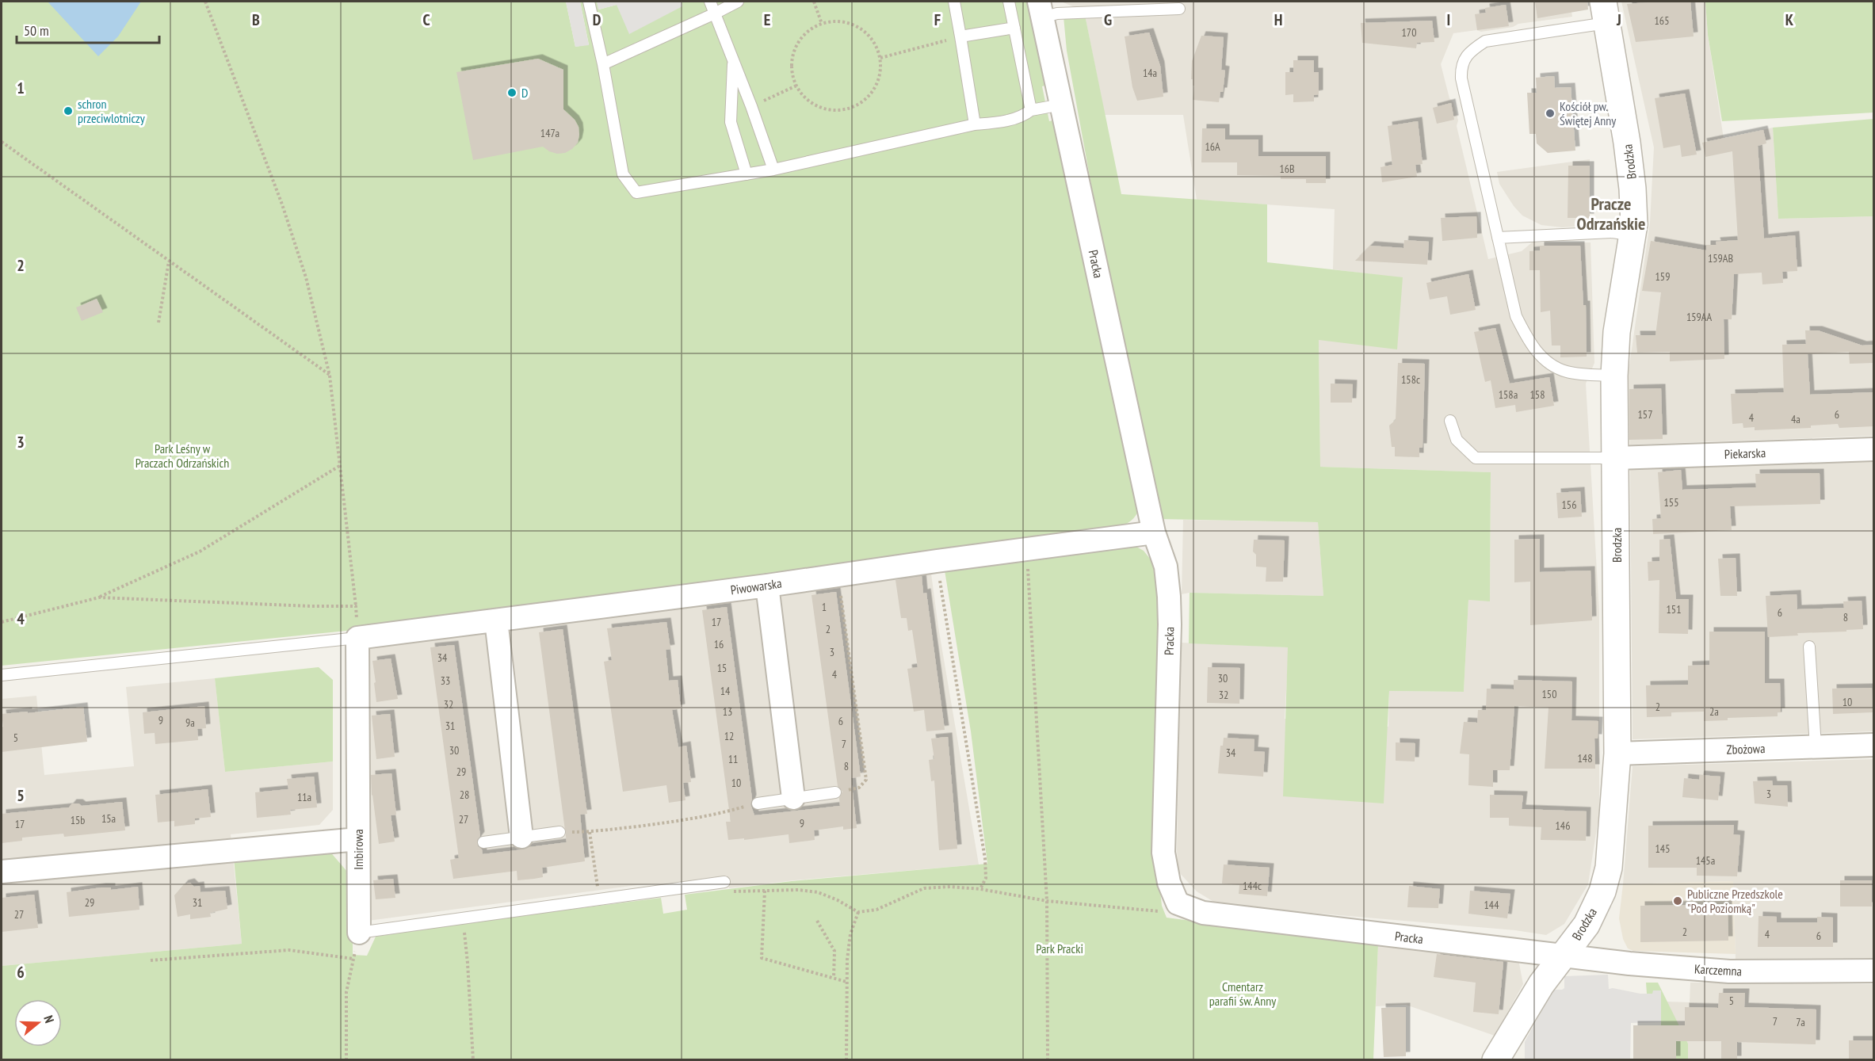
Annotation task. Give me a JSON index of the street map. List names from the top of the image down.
{
  "streets": {
    "street": [
      "Brodzka",
      "Pracka",
      "Piekarska",
      "Piwowarska",
      "Zbożowa",
      "Imbirowa",
      "Karczemna"
    ]
  },
  "crossings": [
    ["Brodzka", "Pracka"],
    ["Brodzka", "Piekarska"],
    ["Brodzka", "Zbożowa"],
    ["Brodzka", "Karczemna"],
    ["Pracka", "Piwowarska"],
    ["Pracka", "Karczemna"],
    ["Piwowarska", "Imbirowa"]
  ],
  "districts": ["Pracze Odrzańskie"],
  "parks": ["Park Leśny w Praczach Odrzańskich", "Park Pracki", "Cmentarz parafii św. Anny"],
  "places": [
    "D",
    "schron przeciwlotniczy",
    "Kościół pw. Świętej Anny",
    "Publiczne Przedszkole \"Pod Poziomką\""
  ],
  "house_numbers": [
    "165",
    "170",
    "14a",
    "147a",
    "16A",
    "16B",
    "159AB",
    "159",
    "159AA",
    "158c",
    "158a",
    "158",
    "157",
    "6",
    "4",
    "4a",
    "155",
    "156",
    "1",
    "151",
    "6",
    "8",
    "17",
    "2",
    "16",
    "3",
    "34",
    "15",
    "4",
    "30",
    "33",
    "14",
    "150",
    "32",
    "10",
    "32",
    "2",
    "13",
    "2a",
    "9",
    "6",
    "9a",
    "31",
    "12",
    "5",
    "7",
    "30",
    "34",
    "148",
    "11",
    "8",
    "29",
    "10",
    "3",
    "28",
    "11a",
    "15a",
    "27",
    "15b",
    "9",
    "17",
    "146",
    "145",
    "145a",
    "144c",
    "29",
    "31",
    "144",
    "27",
    "2",
    "4",
    "6",
    "5",
    "7",
    "7a"
  ],
  "scale_bar": "50 m",
  "north": "right",
  "grid": {
    "columns": [
      "B",
      "C",
      "D",
      "E",
      "F",
      "G",
      "H",
      "I",
      "J",
      "K"
    ],
    "rows": [
      "1",
      "2",
      "3",
      "4",
      "5",
      "6"
    ]
  }
}
